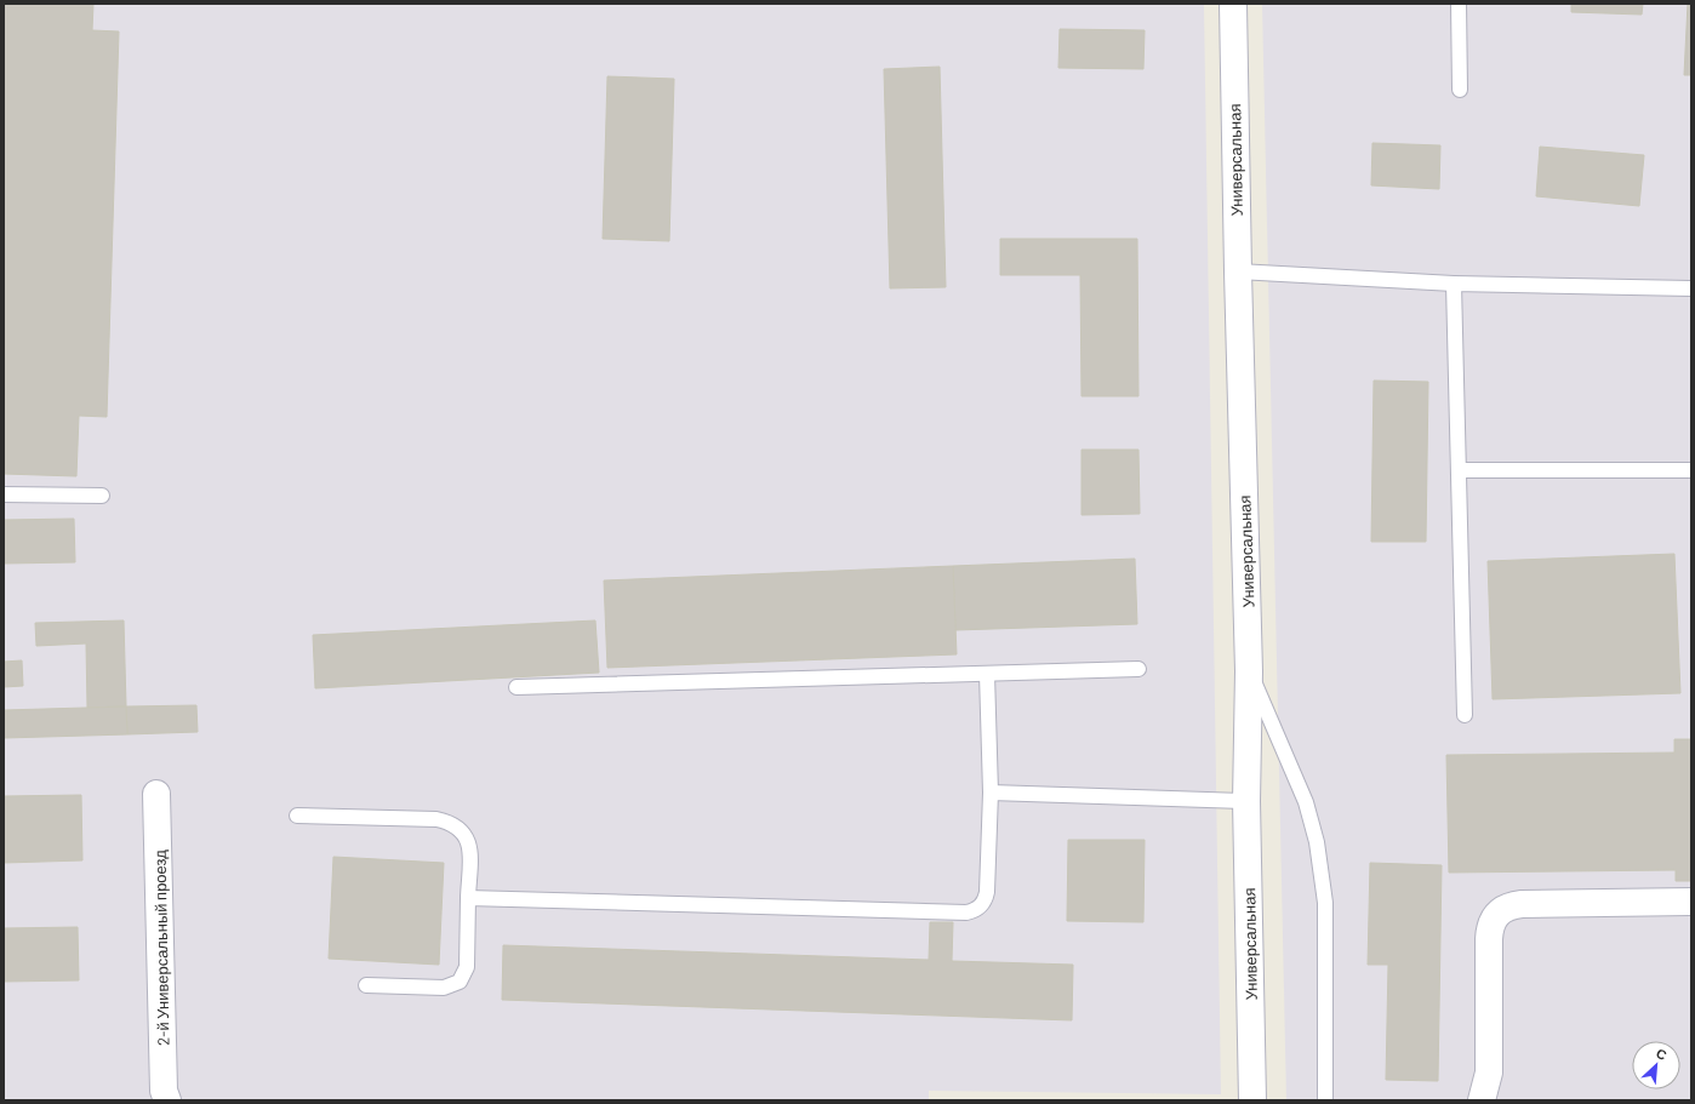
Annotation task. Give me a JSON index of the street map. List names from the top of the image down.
{
  "streets": {
    "street": ["Универсальная", "2-й Универсальный проезд"]
  },
  "north": "top right"
}
